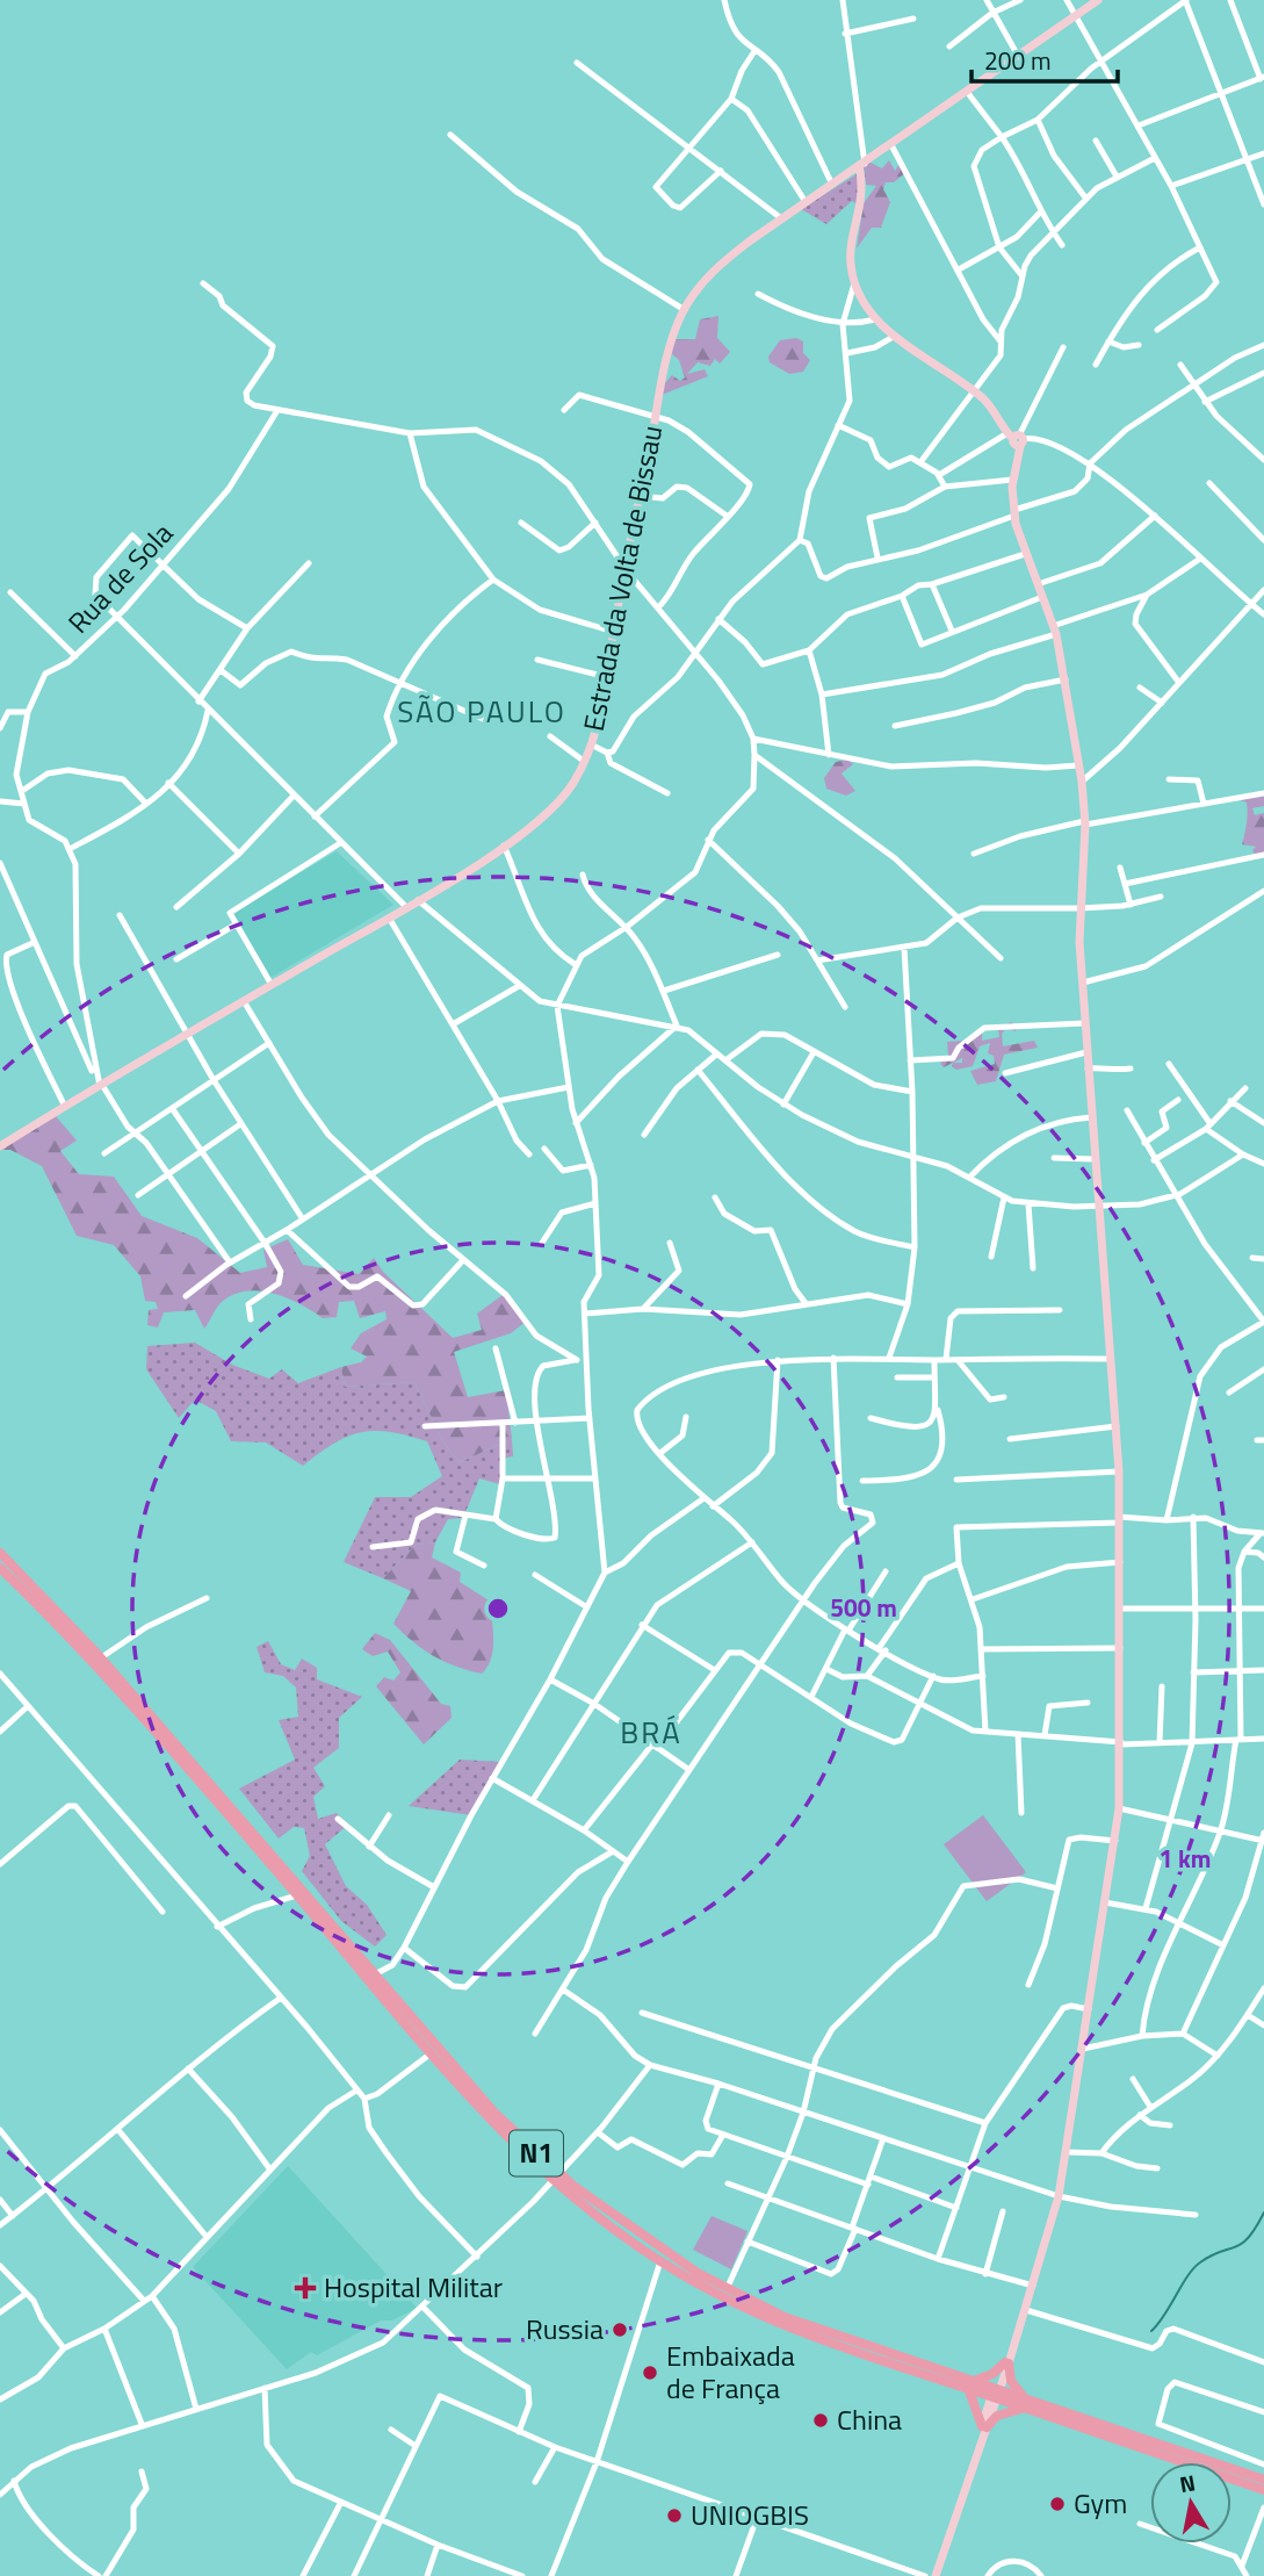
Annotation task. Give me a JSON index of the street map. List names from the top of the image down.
{
  "streets": {
    "main road": ["N1"],
    "street": ["Rua de Sola", "Estrada da Volta de Bissau"]
  },
  "districts": ["SÃO PAULO", "BRÁ"],
  "places": {
    "health": ["Hospital Militar"],
    "other": [
      "Russia",
      "Embaixada de França",
      "China",
      "Gym",
      "UNIOGBIS"
    ]
  },
  "scale_bar": "200 m",
  "north": "top",
  "rings": ["500 m", "1 km"]
}
